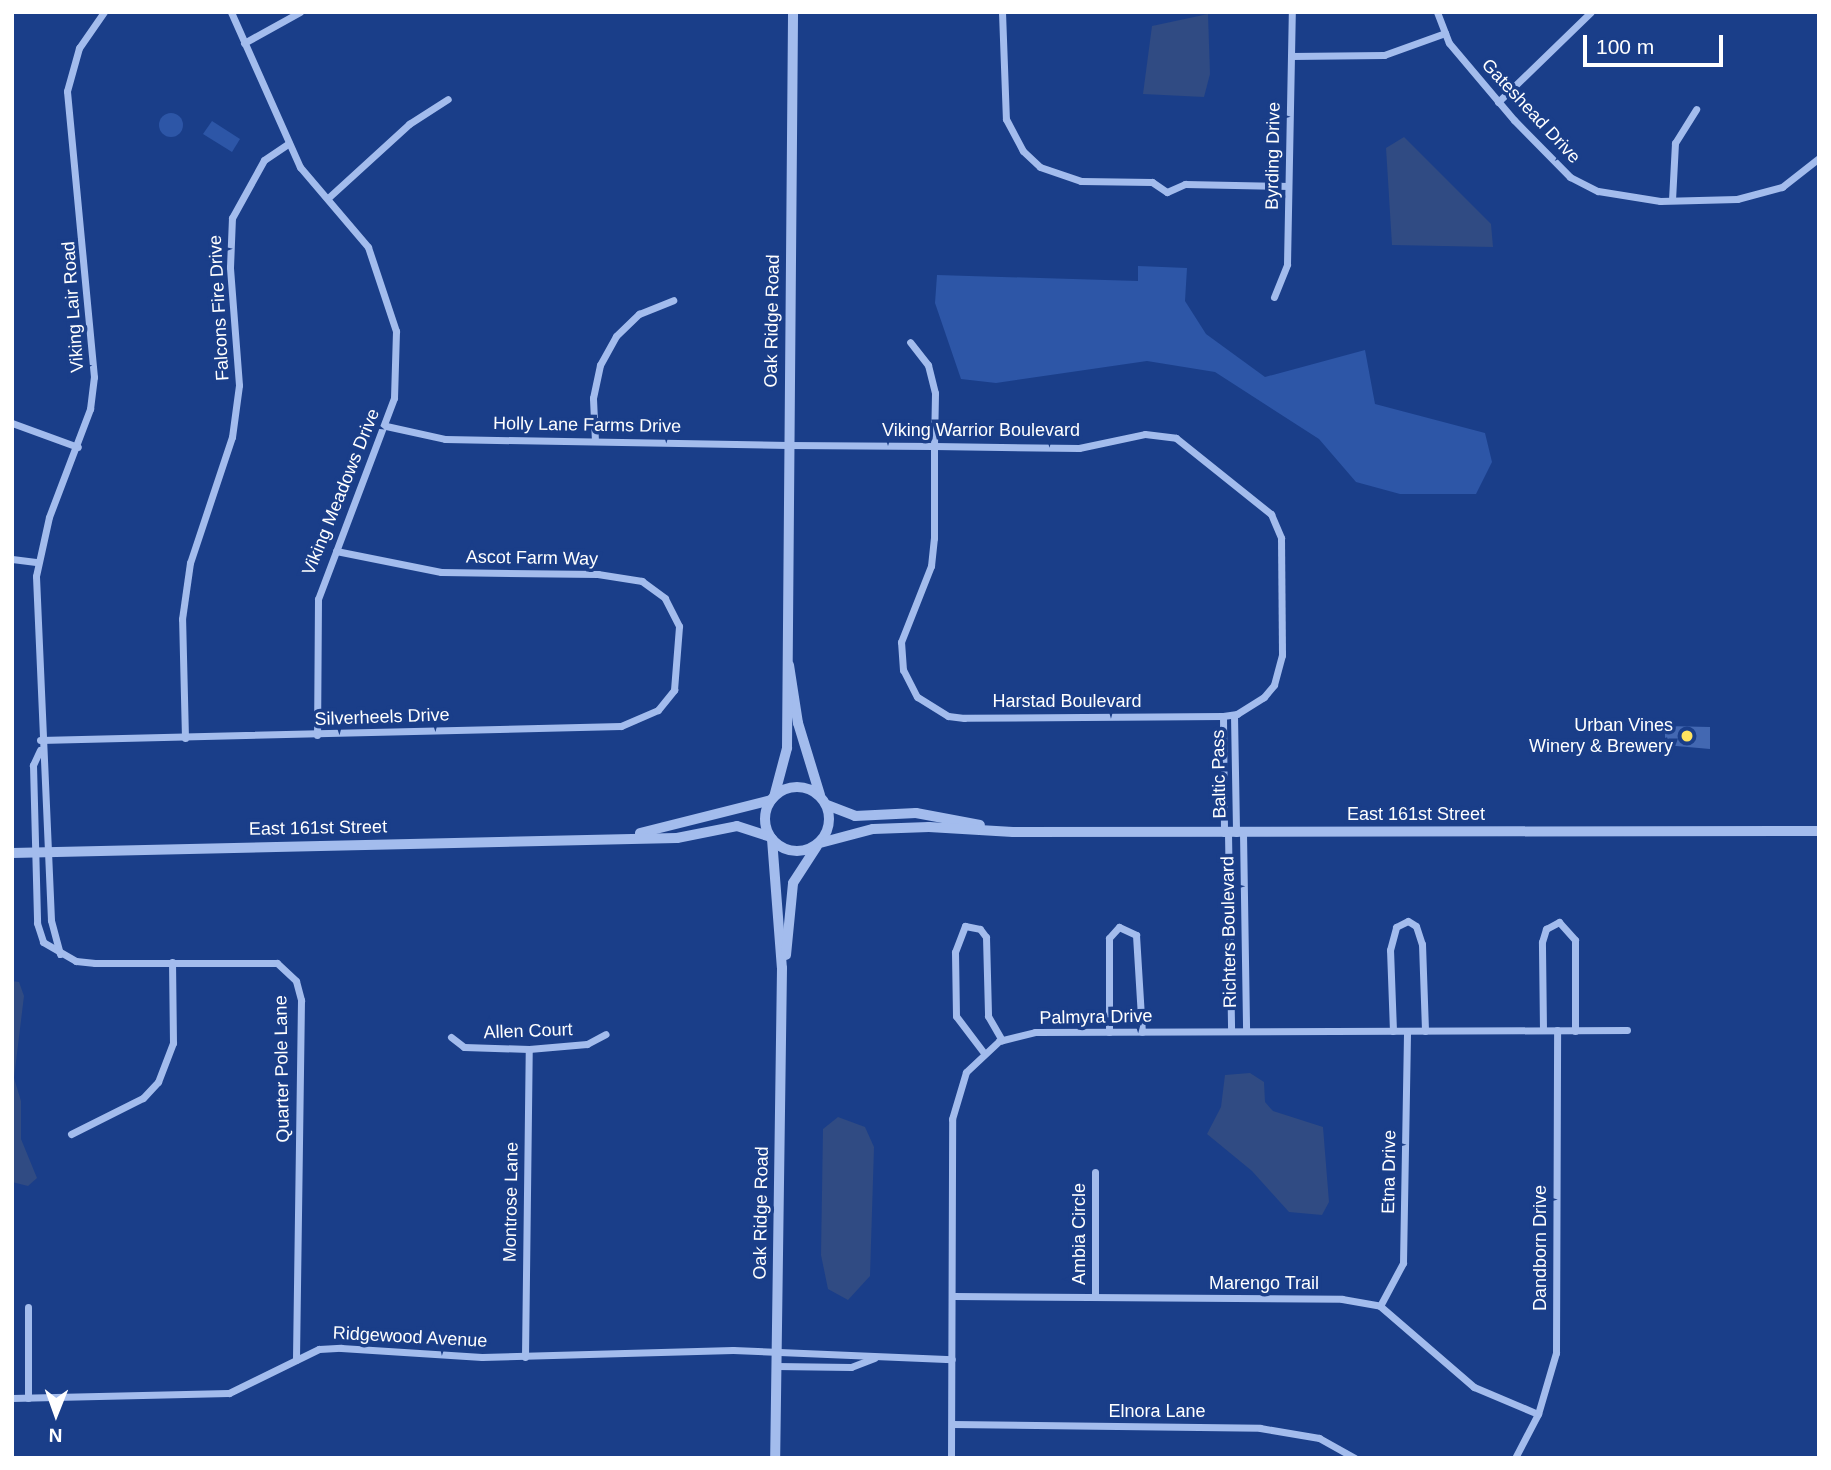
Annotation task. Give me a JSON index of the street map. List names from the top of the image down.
{
  "streets": {
    "street": [
      "Gateshead Drive",
      "Byrding Drive",
      "Viking Lair Road",
      "Falcons Fire Drive",
      "Oak Ridge Road",
      "Holly Lane Farms Drive",
      "Viking Warrior Boulevard",
      "Viking Meadows Drive",
      "Ascot Farm Way",
      "Harstad Boulevard",
      "Silverheels Drive",
      "Baltic Pass",
      "East 161st Street",
      "Richters Boulevard",
      "Palmyra Drive",
      "Allen Court",
      "Quarter Pole Lane",
      "Etna Drive",
      "Montrose Lane",
      "Ambia Circle",
      "Dandborn Drive",
      "Marengo Trail",
      "Ridgewood Avenue",
      "Elnora Lane"
    ]
  },
  "crossings": [
    ["Viking Lair Road", "Silverheels Drive"],
    ["Viking Lair Road", "East 161st Street"],
    ["Falcons Fire Drive", "Viking Meadows Drive"],
    ["Falcons Fire Drive", "Silverheels Drive"],
    ["Oak Ridge Road", "Holly Lane Farms Drive"],
    ["Oak Ridge Road", "Viking Warrior Boulevard"],
    ["Oak Ridge Road", "East 161st Street"],
    ["Oak Ridge Road", "Ridgewood Avenue"],
    ["Holly Lane Farms Drive", "Viking Warrior Boulevard"],
    ["Holly Lane Farms Drive", "Viking Meadows Drive"],
    ["Viking Warrior Boulevard", "Harstad Boulevard"],
    ["Viking Warrior Boulevard", "Baltic Pass"],
    ["Viking Meadows Drive", "Ascot Farm Way"],
    ["Viking Meadows Drive", "Silverheels Drive"],
    ["Ascot Farm Way", "Silverheels Drive"],
    ["Harstad Boulevard", "Baltic Pass"],
    ["Baltic Pass", "East 161st Street"],
    ["Baltic Pass", "Richters Boulevard"],
    ["East 161st Street", "Richters Boulevard"],
    ["Richters Boulevard", "Palmyra Drive"],
    ["Palmyra Drive", "Etna Drive"],
    ["Palmyra Drive", "Dandborn Drive"],
    ["Palmyra Drive", "Marengo Trail"],
    ["Palmyra Drive", "Elnora Lane"],
    ["Allen Court", "Montrose Lane"],
    ["Quarter Pole Lane", "Ridgewood Avenue"],
    ["Etna Drive", "Marengo Trail"],
    ["Montrose Lane", "Ridgewood Avenue"],
    ["Ambia Circle", "Marengo Trail"]
  ],
  "places": ["Urban Vines Winery & Brewery"],
  "scale_bar": "100 m",
  "north": "bottom"
}
